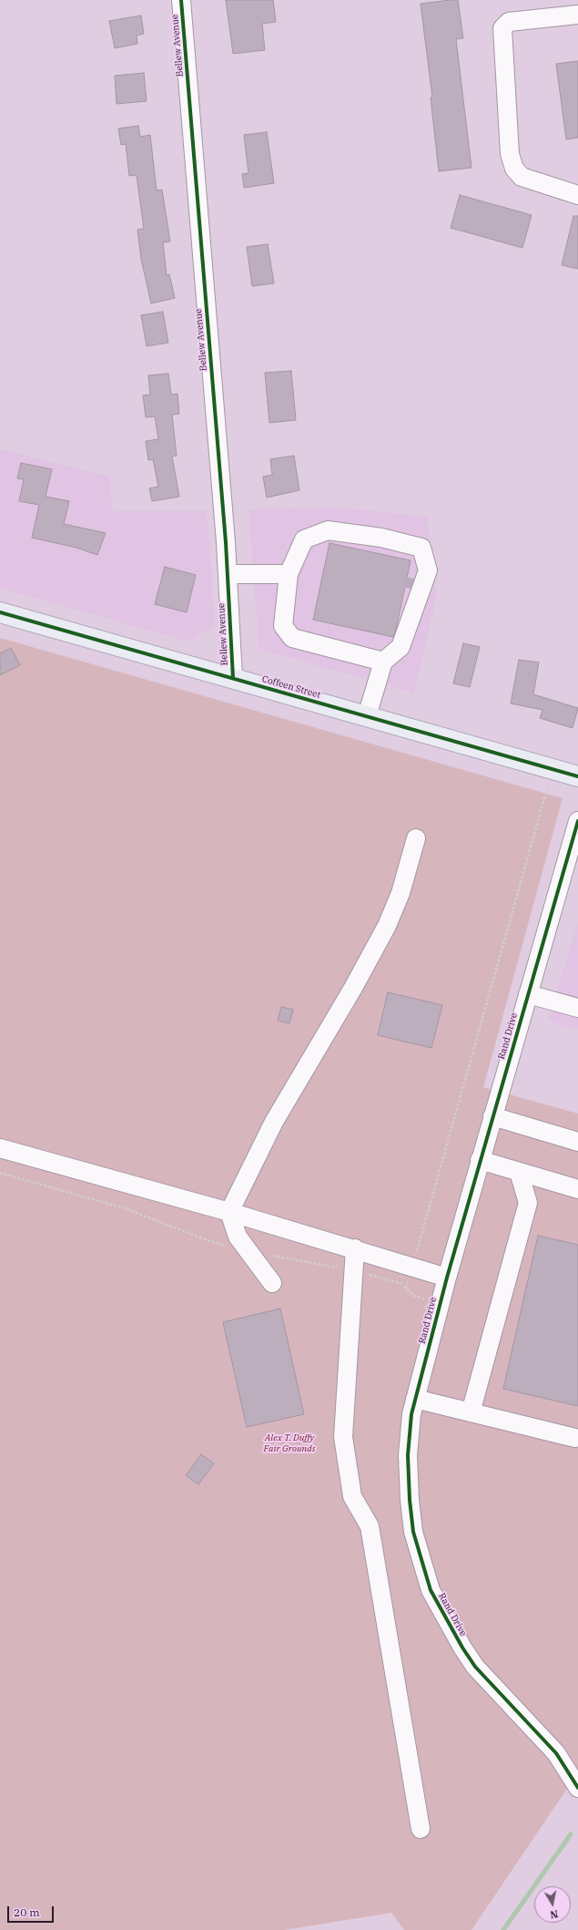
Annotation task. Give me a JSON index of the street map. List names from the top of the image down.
{
  "streets": {
    "main road": ["Coffeen Street"],
    "street": ["Bellew Avenue", "Rand Drive"]
  },
  "crossings": [
    ["Bellew Avenue", "Coffeen Street"]
  ],
  "parks": ["Alex T. Duffy Fair Grounds"],
  "scale_bar": "20 m",
  "north": "bottom"
}
